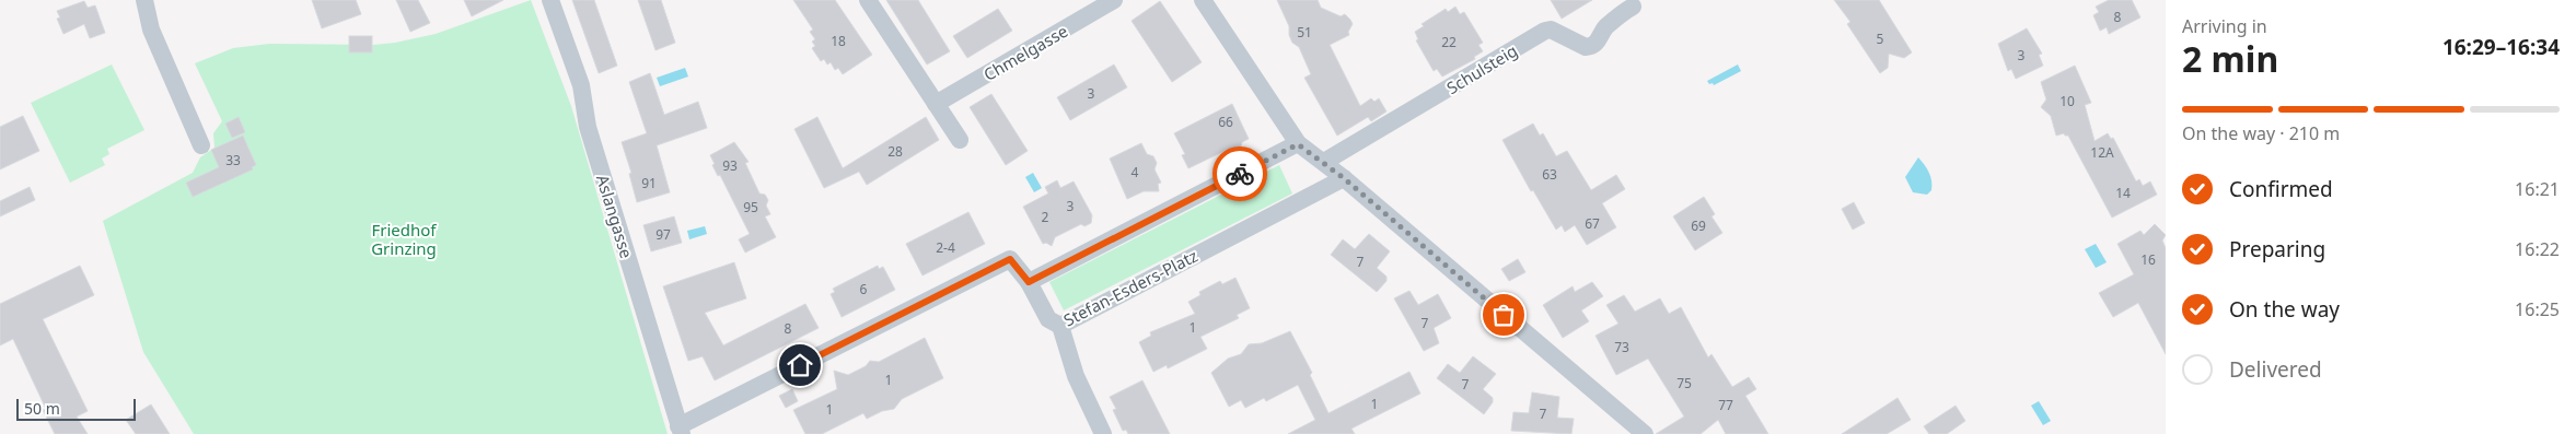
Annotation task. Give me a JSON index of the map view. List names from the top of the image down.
{
  "streets": {
    "street": [
      "Chmelgasse",
      "Schulsteig",
      "Aslangasse",
      "Stefan-Esders-Platz"
    ]
  },
  "crossings": [
    ["Aslangasse", "Stefan-Esders-Platz"]
  ],
  "parks": ["Friedhof Grinzing"],
  "house_numbers": [
    "8",
    "51",
    "5",
    "18",
    "22",
    "3",
    "3",
    "10",
    "66",
    "28",
    "12A",
    "33",
    "93",
    "4",
    "63",
    "91",
    "14",
    "3",
    "95",
    "2",
    "67",
    "69",
    "97",
    "2-4",
    "16",
    "7",
    "6",
    "7",
    "1",
    "8",
    "73",
    "1",
    "75",
    "7",
    "1",
    "77",
    "1",
    "7"
  ],
  "scale_bar": "50 m",
  "page": {
    "heading": ["2 min", "Arriving in", "16:29–16:34"],
    "bar": "On the way · 210 m",
    "list": [
      ["Confirmed", "16:21"],
      ["Preparing", "16:22"],
      ["On the way", "16:25"],
      "Delivered"
    ],
    "scale": "50 m"
  }
}
